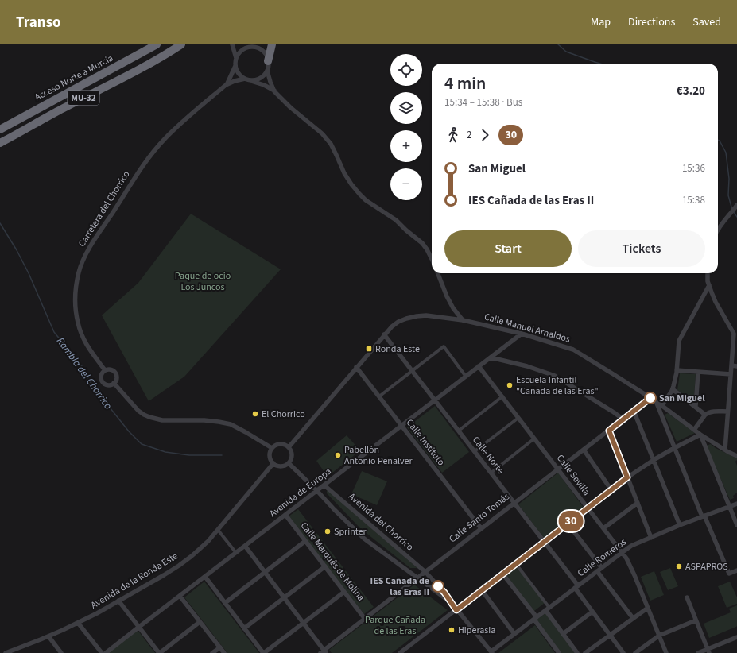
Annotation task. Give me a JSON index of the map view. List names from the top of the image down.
{
  "streets": {
    "highway": ["Acceso Norte a Murcia", "MU-32"],
    "street": [
      "Carretera del Chorrico",
      "Calle Manuel Arnaldos",
      "Calle Instituto",
      "Calle Norte",
      "Calle Sevilla",
      "Avenida de Europa",
      "Calle Santo Tomás",
      "Avenida del Chorrico",
      "Calle Romeros",
      "Calle Marqués de Molina",
      "Avenida de la Ronda Este"
    ]
  },
  "crossings": [
    ["Calle Manuel Arnaldos", "Avenida de Europa"],
    ["Calle Manuel Arnaldos", "Calle Santo Tomás"],
    ["Calle Instituto", "Avenida de Europa"],
    ["Calle Instituto", "Calle Santo Tomás"],
    ["Calle Norte", "Avenida de Europa"],
    ["Calle Norte", "Calle Santo Tomás"],
    ["Calle Norte", "Calle Romeros"],
    ["Calle Sevilla", "Avenida de Europa"],
    ["Calle Sevilla", "Calle Santo Tomás"],
    ["Calle Sevilla", "Calle Romeros"],
    ["Avenida de Europa", "Avenida del Chorrico"],
    ["Avenida de Europa", "Calle Marqués de Molina"],
    ["Calle Santo Tomás", "Avenida del Chorrico"],
    ["Calle Santo Tomás", "Calle Marqués de Molina"]
  ],
  "water": ["Rambla del Chorrico"],
  "parks": ["Paque de ocio Los Juncos", "Parque Cañada de las Eras"],
  "places": {
    "transit": ["Ronda Este"],
    "other": [
      "Escuela Infantil \"Cañada de las Eras\"",
      "San Miguel",
      "El Chorrico",
      "Pabellón Antonio Peñalver",
      "Sprinter",
      "ASPAPROS",
      "IES Cañada de las Eras II",
      "Hiperasia"
    ]
  },
  "lines": ["bus line 30"],
  "page": {
    "header": "Transo",
    "nav": ["Map", "Directions", "Saved"],
    "on_map": "30",
    "map_buttons": ["+", "−"],
    "heading": ["4 min", "15:34 – 15:38 · Bus", "€3.20"],
    "legs": ["2", "30"],
    "list": [
      {
        "name": "San Miguel",
        "value": "15:36"
      },
      {
        "name": "IES Cañada de las Eras II",
        "value": "15:38"
      }
    ],
    "buttons": ["Start", "Tickets"]
  }
}
